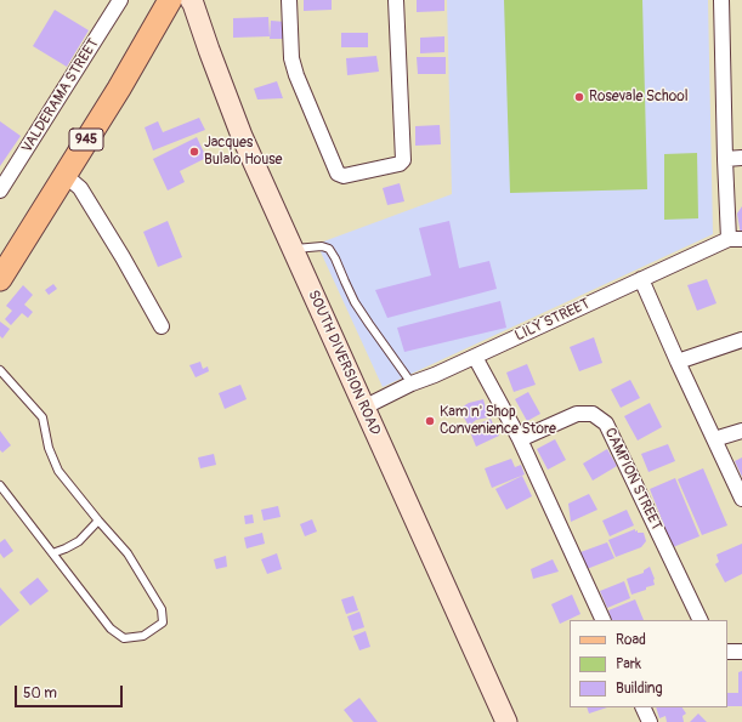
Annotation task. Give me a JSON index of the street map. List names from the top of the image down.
{
  "streets": {
    "main road": ["945", "SOUTH DIVERSION ROAD"],
    "street": ["VALDERAMA STREET", "LILY STREET", "CAMPION STREET"]
  },
  "crossings": [
    ["LILY STREET", "SOUTH DIVERSION ROAD"]
  ],
  "places": ["Rosevale School", "Jacques Bulalo House", "Kam n' Shop Convenience Store"],
  "legend": ["Road", "Park", "Building"],
  "scale_bar": "50 m"
}
